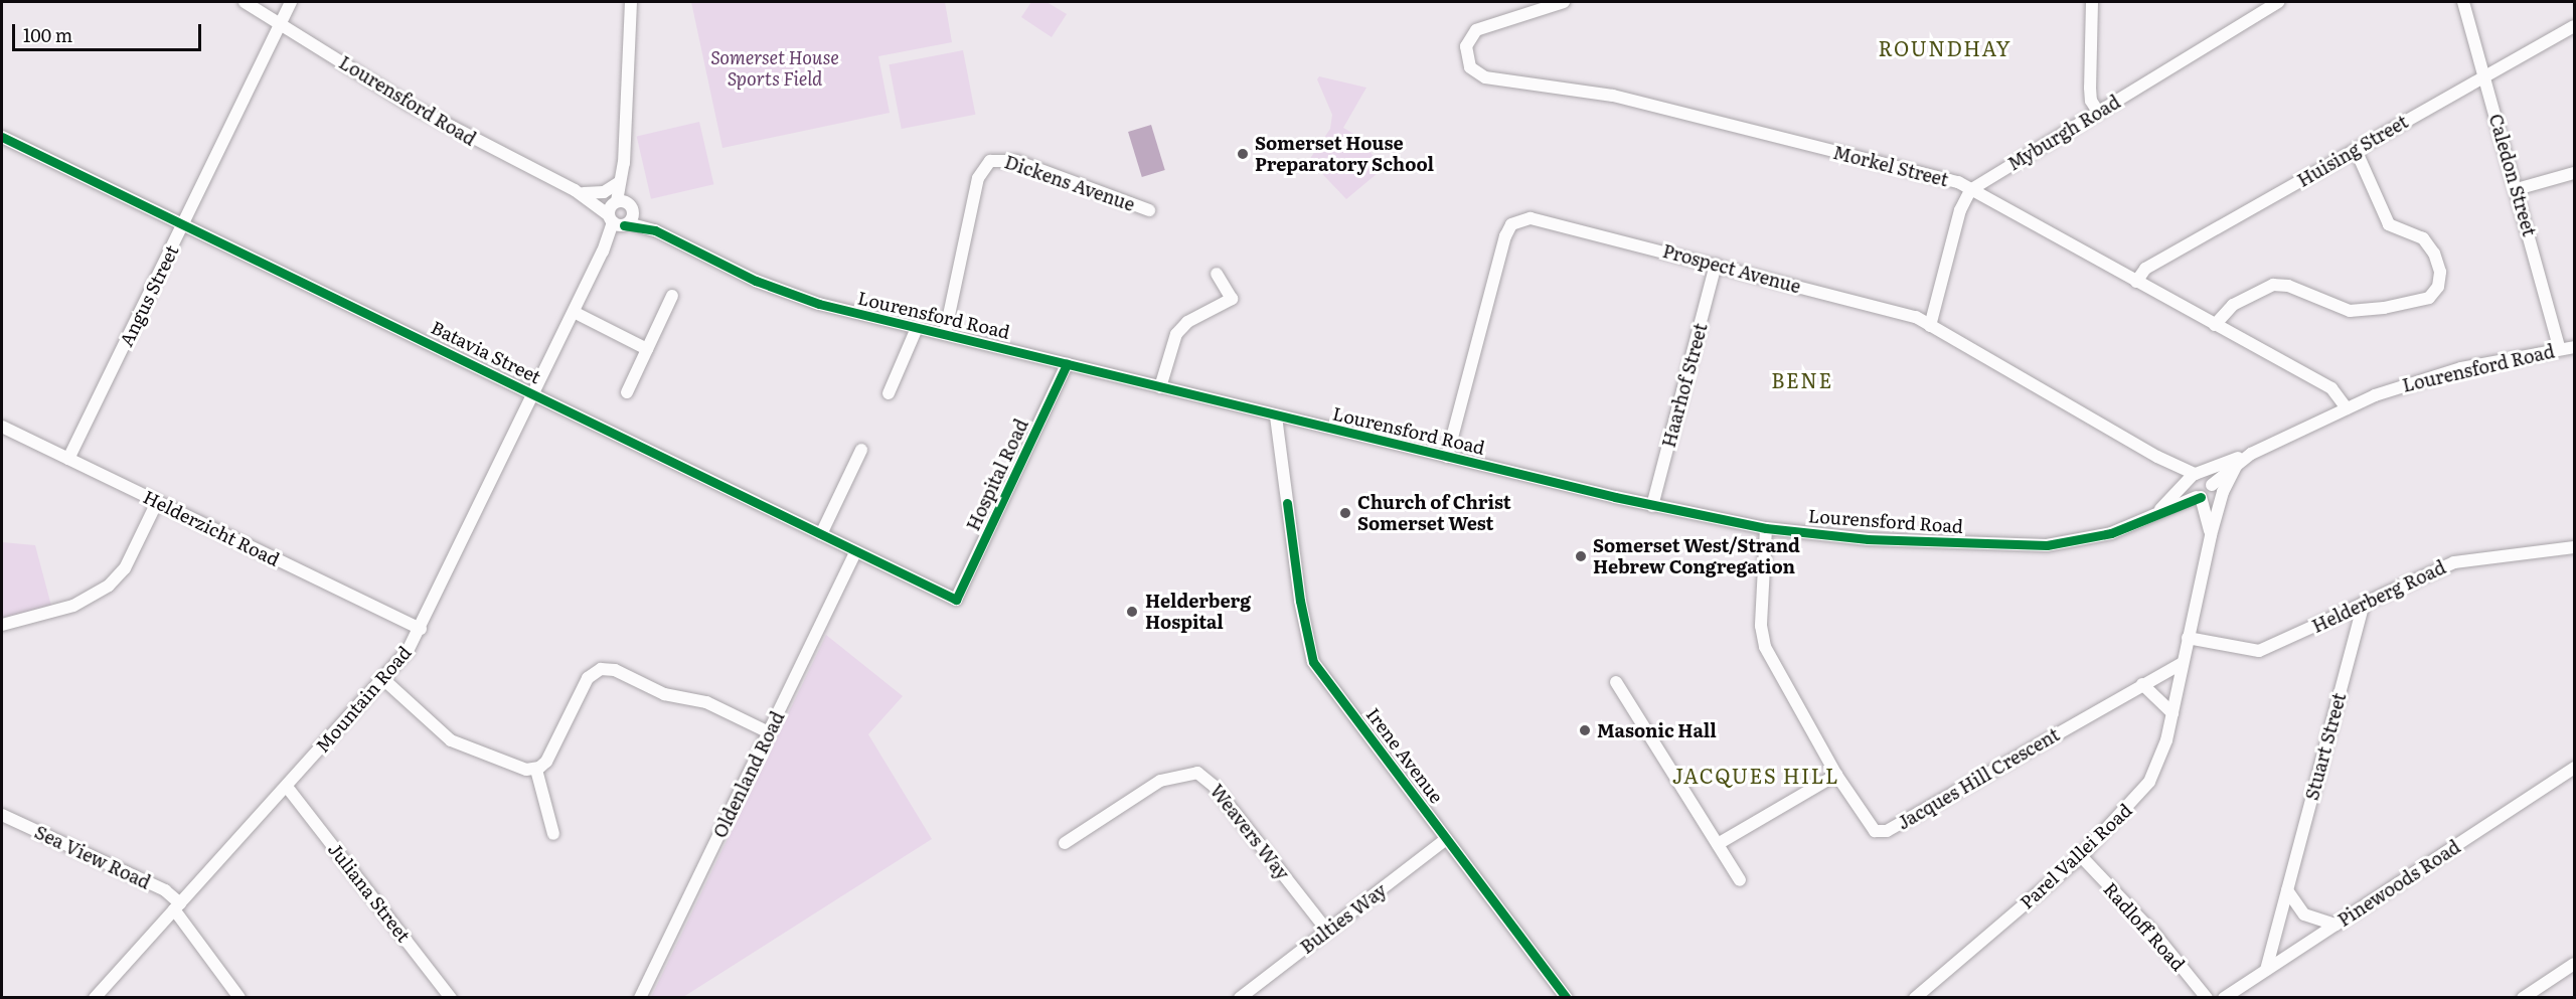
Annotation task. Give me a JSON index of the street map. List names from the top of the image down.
{
  "streets": {
    "street": [
      "Lourensford Road",
      "Myburgh Road",
      "Huising Street",
      "Morkel Street",
      "Caledon Street",
      "Dickens Avenue",
      "Prospect Avenue",
      "Angus Street",
      "Batavia Street",
      "Haarhof Street",
      "Hospital Road",
      "Helderzicht Road",
      "Helderberg Road",
      "Mountain Road",
      "Stuart Street",
      "Irene Avenue",
      "Oldenland Road",
      "Jacques Hill Crescent",
      "Weavers Way",
      "Parel Vallei Road",
      "Sea View Road",
      "Pinewoods Road",
      "Juliana Street",
      "Bulties Way",
      "Radloff Road"
    ]
  },
  "crossings": [
    ["Lourensford Road", "Morkel Street"],
    ["Lourensford Road", "Caledon Street"],
    ["Lourensford Road", "Dickens Avenue"],
    ["Lourensford Road", "Prospect Avenue"],
    ["Lourensford Road", "Angus Street"],
    ["Lourensford Road", "Haarhof Street"],
    ["Lourensford Road", "Hospital Road"],
    ["Lourensford Road", "Mountain Road"],
    ["Lourensford Road", "Irene Avenue"],
    ["Lourensford Road", "Jacques Hill Crescent"],
    ["Lourensford Road", "Parel Vallei Road"],
    ["Myburgh Road", "Morkel Street"],
    ["Huising Street", "Morkel Street"],
    ["Huising Street", "Caledon Street"],
    ["Prospect Avenue", "Haarhof Street"],
    ["Angus Street", "Batavia Street"],
    ["Angus Street", "Helderzicht Road"],
    ["Batavia Street", "Hospital Road"],
    ["Batavia Street", "Mountain Road"],
    ["Batavia Street", "Oldenland Road"],
    ["Helderzicht Road", "Mountain Road"],
    ["Helderberg Road", "Stuart Street"],
    ["Helderberg Road", "Parel Vallei Road"],
    ["Mountain Road", "Sea View Road"],
    ["Mountain Road", "Juliana Street"],
    ["Stuart Street", "Pinewoods Road"],
    ["Irene Avenue", "Bulties Way"],
    ["Jacques Hill Crescent", "Parel Vallei Road"],
    ["Weavers Way", "Bulties Way"],
    ["Parel Vallei Road", "Radloff Road"]
  ],
  "districts": ["ROUNDHAY", "BENE", "JACQUES HILL"],
  "parks": ["Somerset House Sports Field"],
  "places": [
    "Somerset House Preparatory School",
    "Church of Christ Somerset West",
    "Somerset West/Strand Hebrew Congregation",
    "Helderberg Hospital",
    "Masonic Hall"
  ],
  "scale_bar": "100 m"
}
